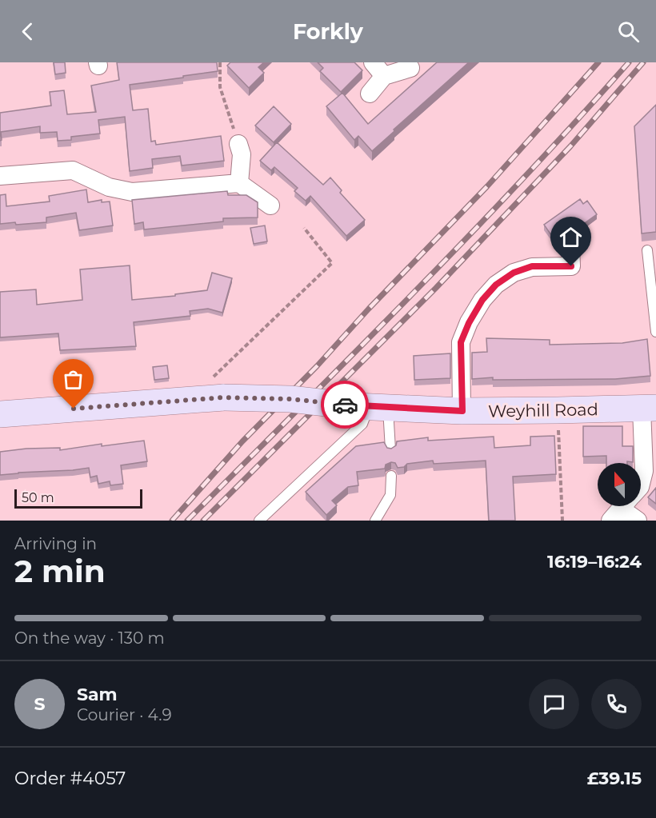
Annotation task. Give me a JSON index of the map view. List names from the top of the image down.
{
  "streets": {
    "main road": ["Weyhill Road"]
  },
  "scale_bar": "50 m",
  "north": "top",
  "page": {
    "header": "Forkly",
    "scale": "50 m",
    "heading": ["2 min", "Arriving in", "16:19–16:24"],
    "panel": [
      "Sam",
      "Courier · 4.9",
      "Order #4057",
      "£39.15"
    ],
    "bar": "On the way · 130 m",
    "round": "S"
  }
}
